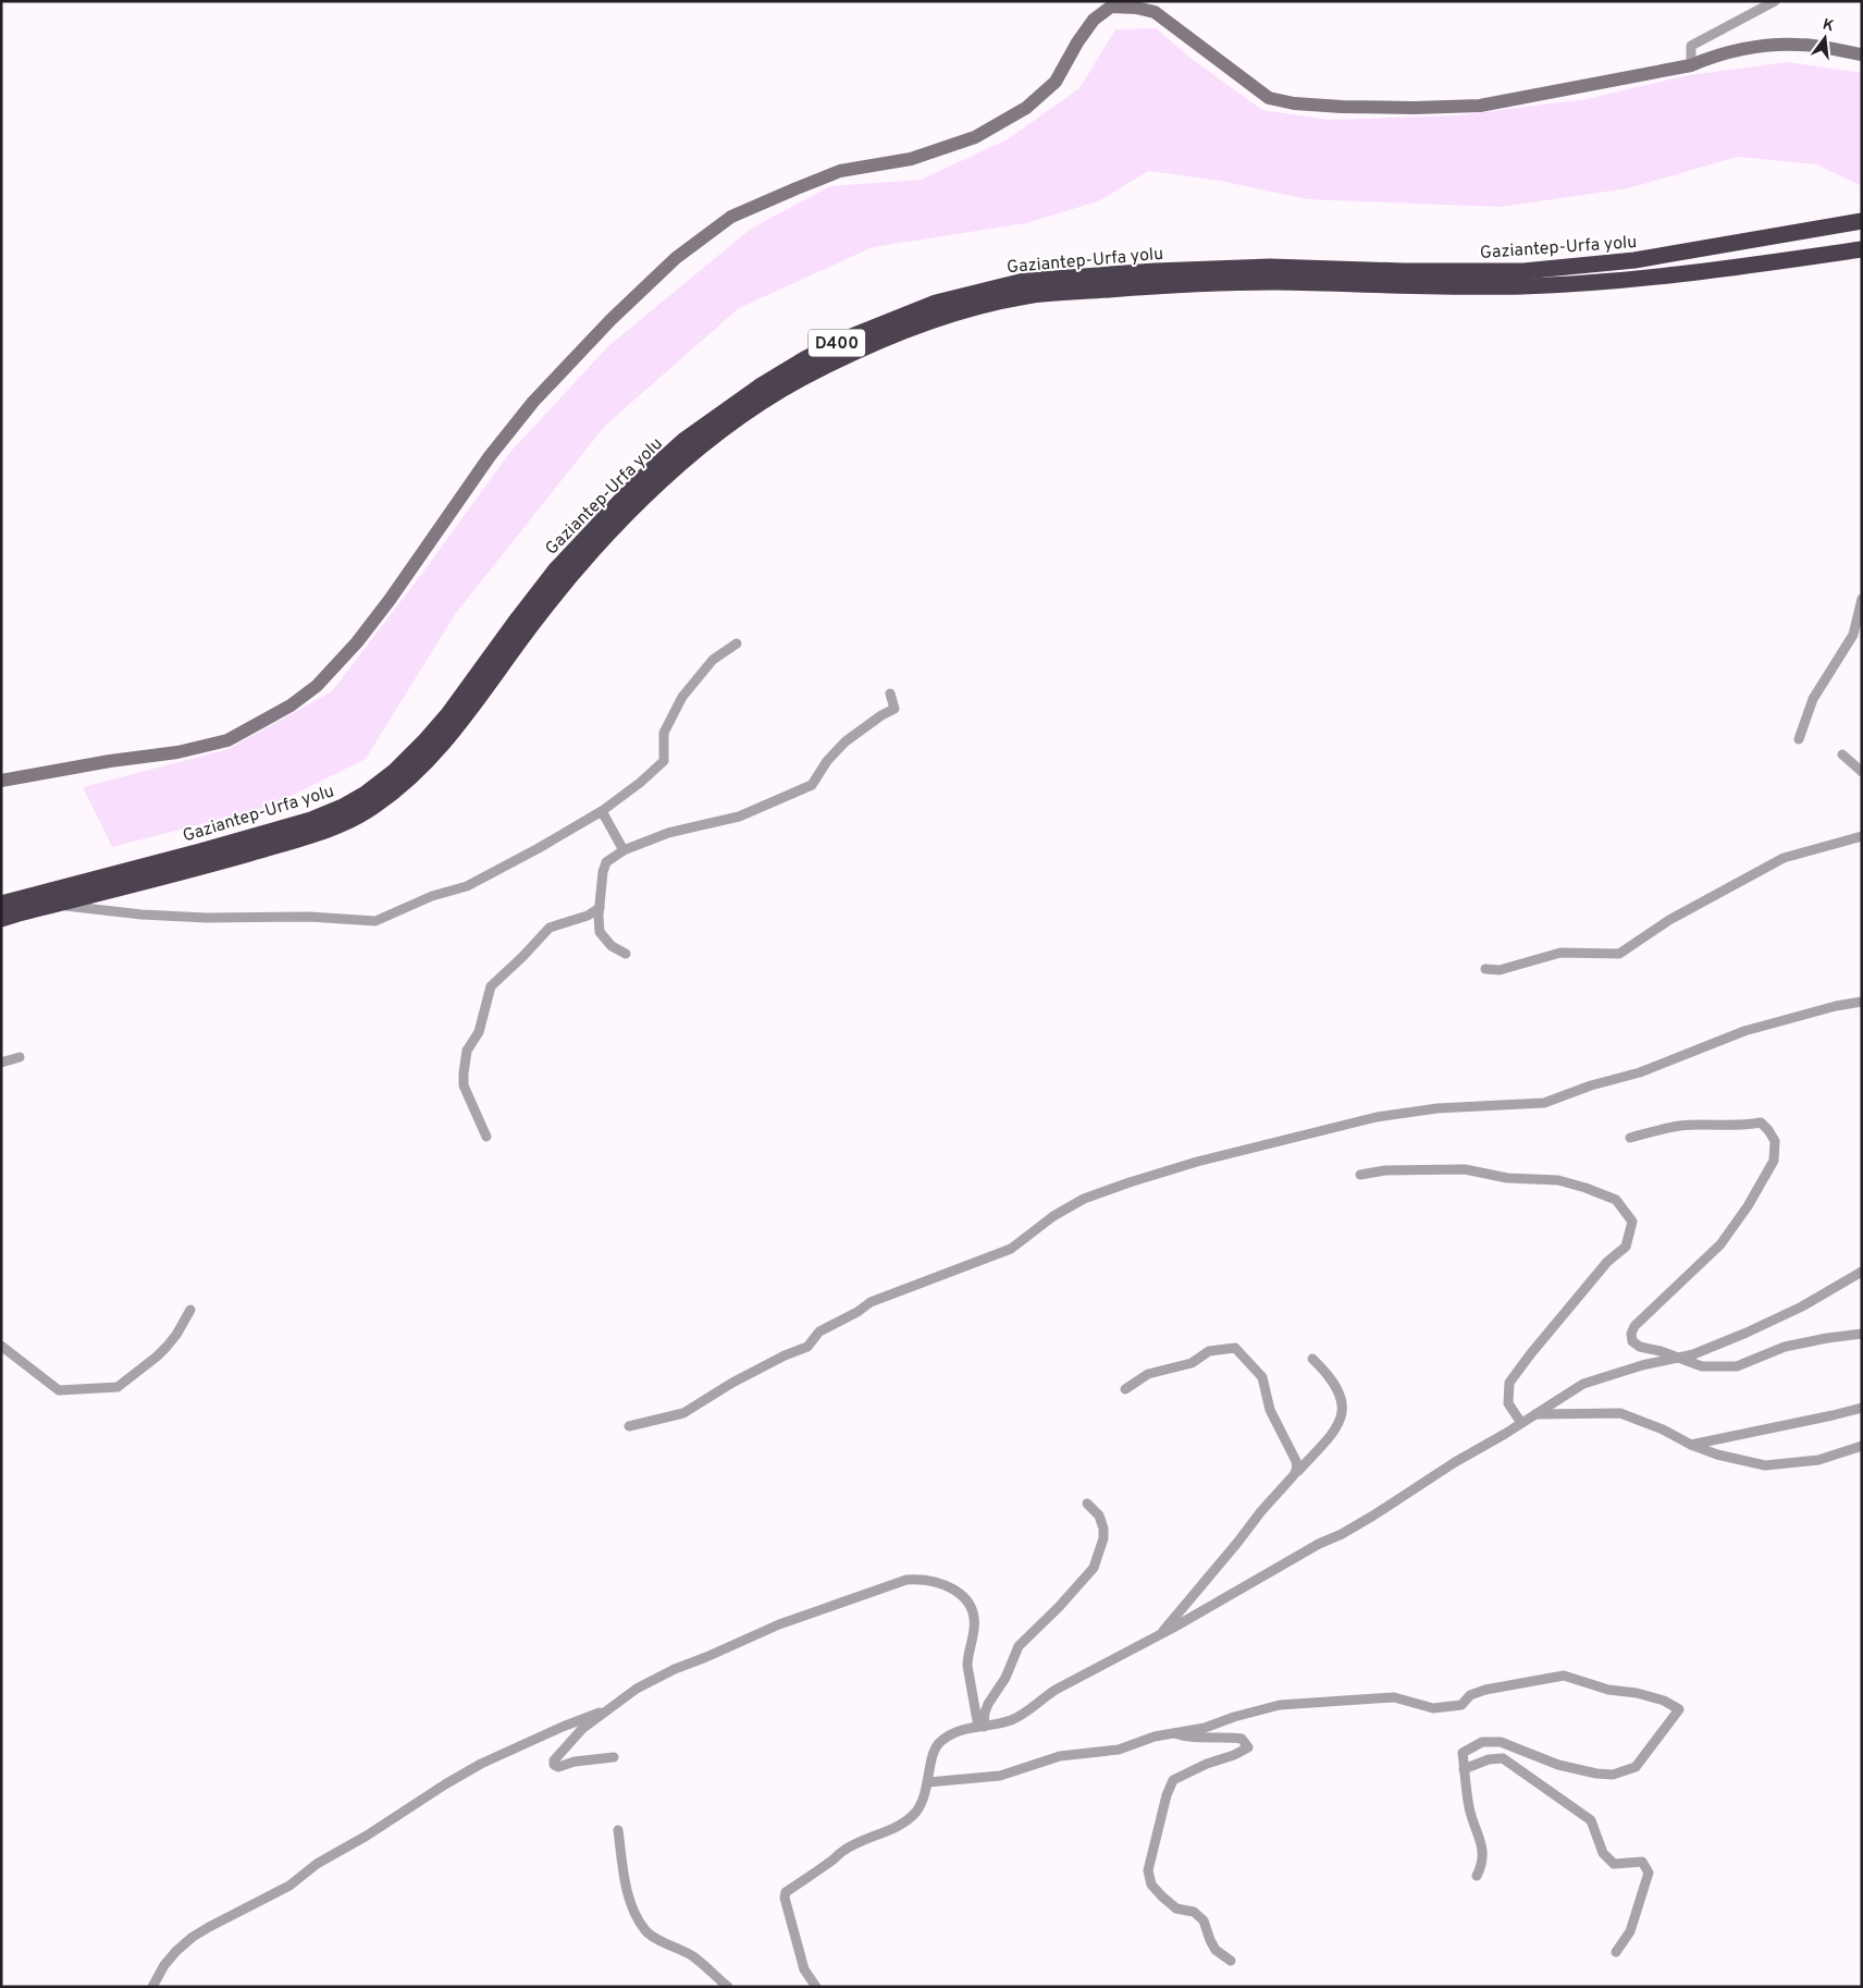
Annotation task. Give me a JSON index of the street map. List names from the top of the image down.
{
  "streets": {
    "highway": ["Gaziantep-Urfa yolu", "D400"]
  },
  "north": "top"
}
